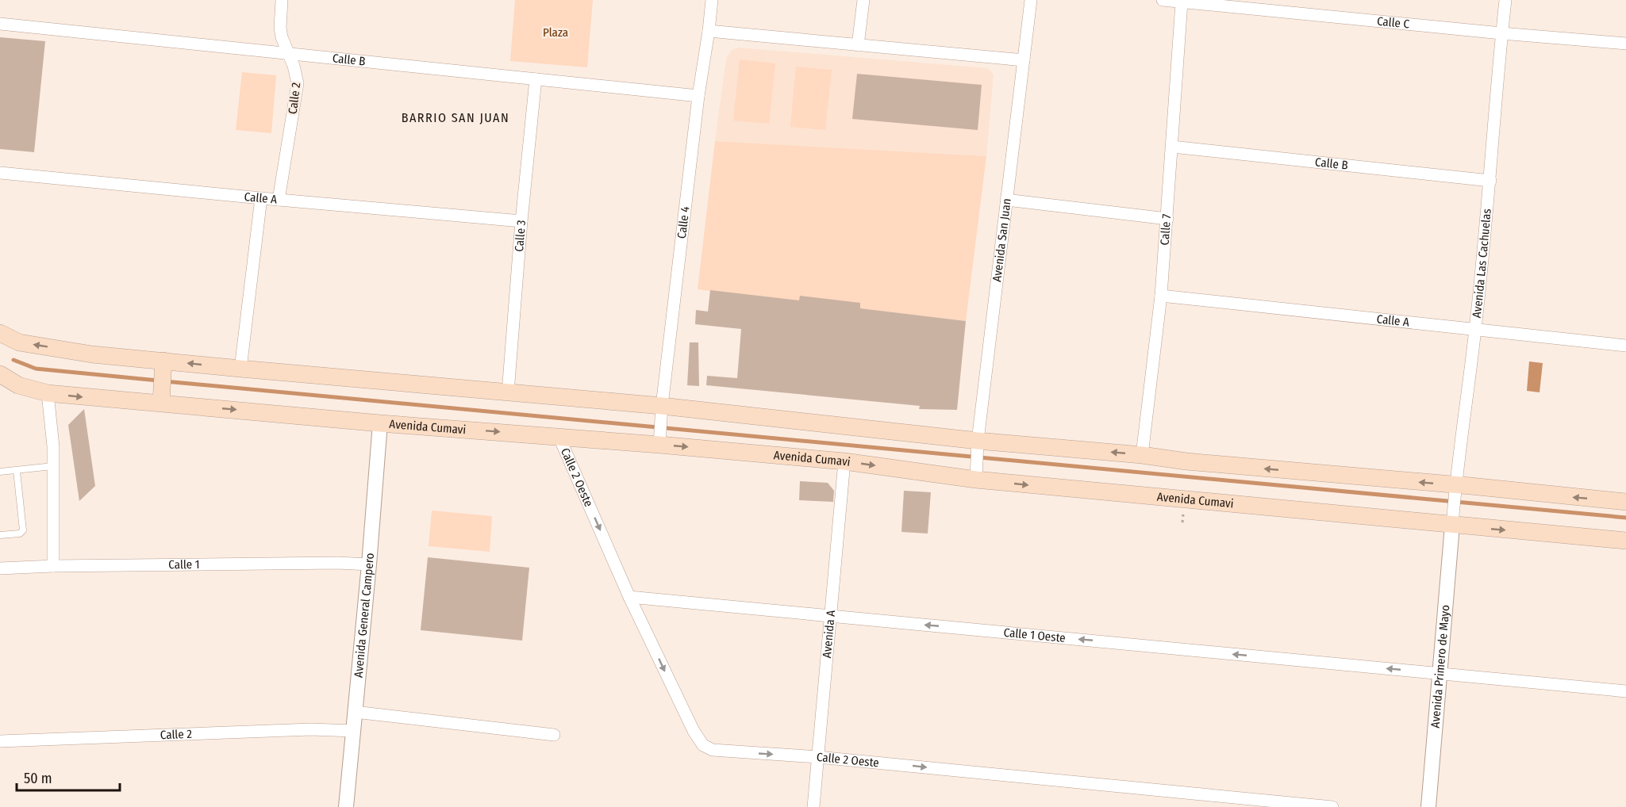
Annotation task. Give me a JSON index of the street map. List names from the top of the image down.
{
  "streets": {
    "main road": ["Avenida Cumavi"],
    "street": [
      "Calle C",
      "Calle B",
      "Calle 2",
      "Calle A",
      "Calle 4",
      "Calle 7",
      "Calle 3",
      "Avenida San Juan",
      "Avenida Las Cachuelas",
      "Calle 2 Oeste",
      "Calle 1",
      "Avenida General Campero",
      "Avenida A",
      "Calle 1 Oeste",
      "Avenida Primero de Mayo"
    ]
  },
  "crossings": [
    ["Calle C", "Calle 7"],
    ["Calle C", "Avenida Las Cachuelas"],
    ["Calle B", "Calle 2"],
    ["Calle B", "Calle 4"],
    ["Calle B", "Calle 7"],
    ["Calle B", "Calle 3"],
    ["Calle B", "Avenida Las Cachuelas"],
    ["Calle 2", "Calle A"],
    ["Calle 2", "Avenida General Campero"],
    ["Calle A", "Calle 7"],
    ["Calle A", "Calle 3"],
    ["Calle A", "Avenida Las Cachuelas"],
    ["Calle 4", "Avenida Cumavi"],
    ["Avenida San Juan", "Avenida Cumavi"],
    ["Avenida Las Cachuelas", "Avenida Cumavi"],
    ["Avenida Las Cachuelas", "Avenida Primero de Mayo"],
    ["Avenida Cumavi", "Calle 2 Oeste"],
    ["Avenida Cumavi", "Avenida General Campero"],
    ["Avenida Cumavi", "Avenida A"],
    ["Avenida Cumavi", "Avenida Primero de Mayo"],
    ["Calle 2 Oeste", "Avenida A"],
    ["Calle 2 Oeste", "Calle 1 Oeste"],
    ["Calle 1", "Avenida General Campero"],
    ["Avenida A", "Calle 1 Oeste"],
    ["Calle 1 Oeste", "Avenida Primero de Mayo"]
  ],
  "one_way": ["Calle 2 Oeste", "Calle 1 Oeste"],
  "districts": ["BARRIO SAN JUAN"],
  "parks": ["Plaza"],
  "scale_bar": "50 m"
}
